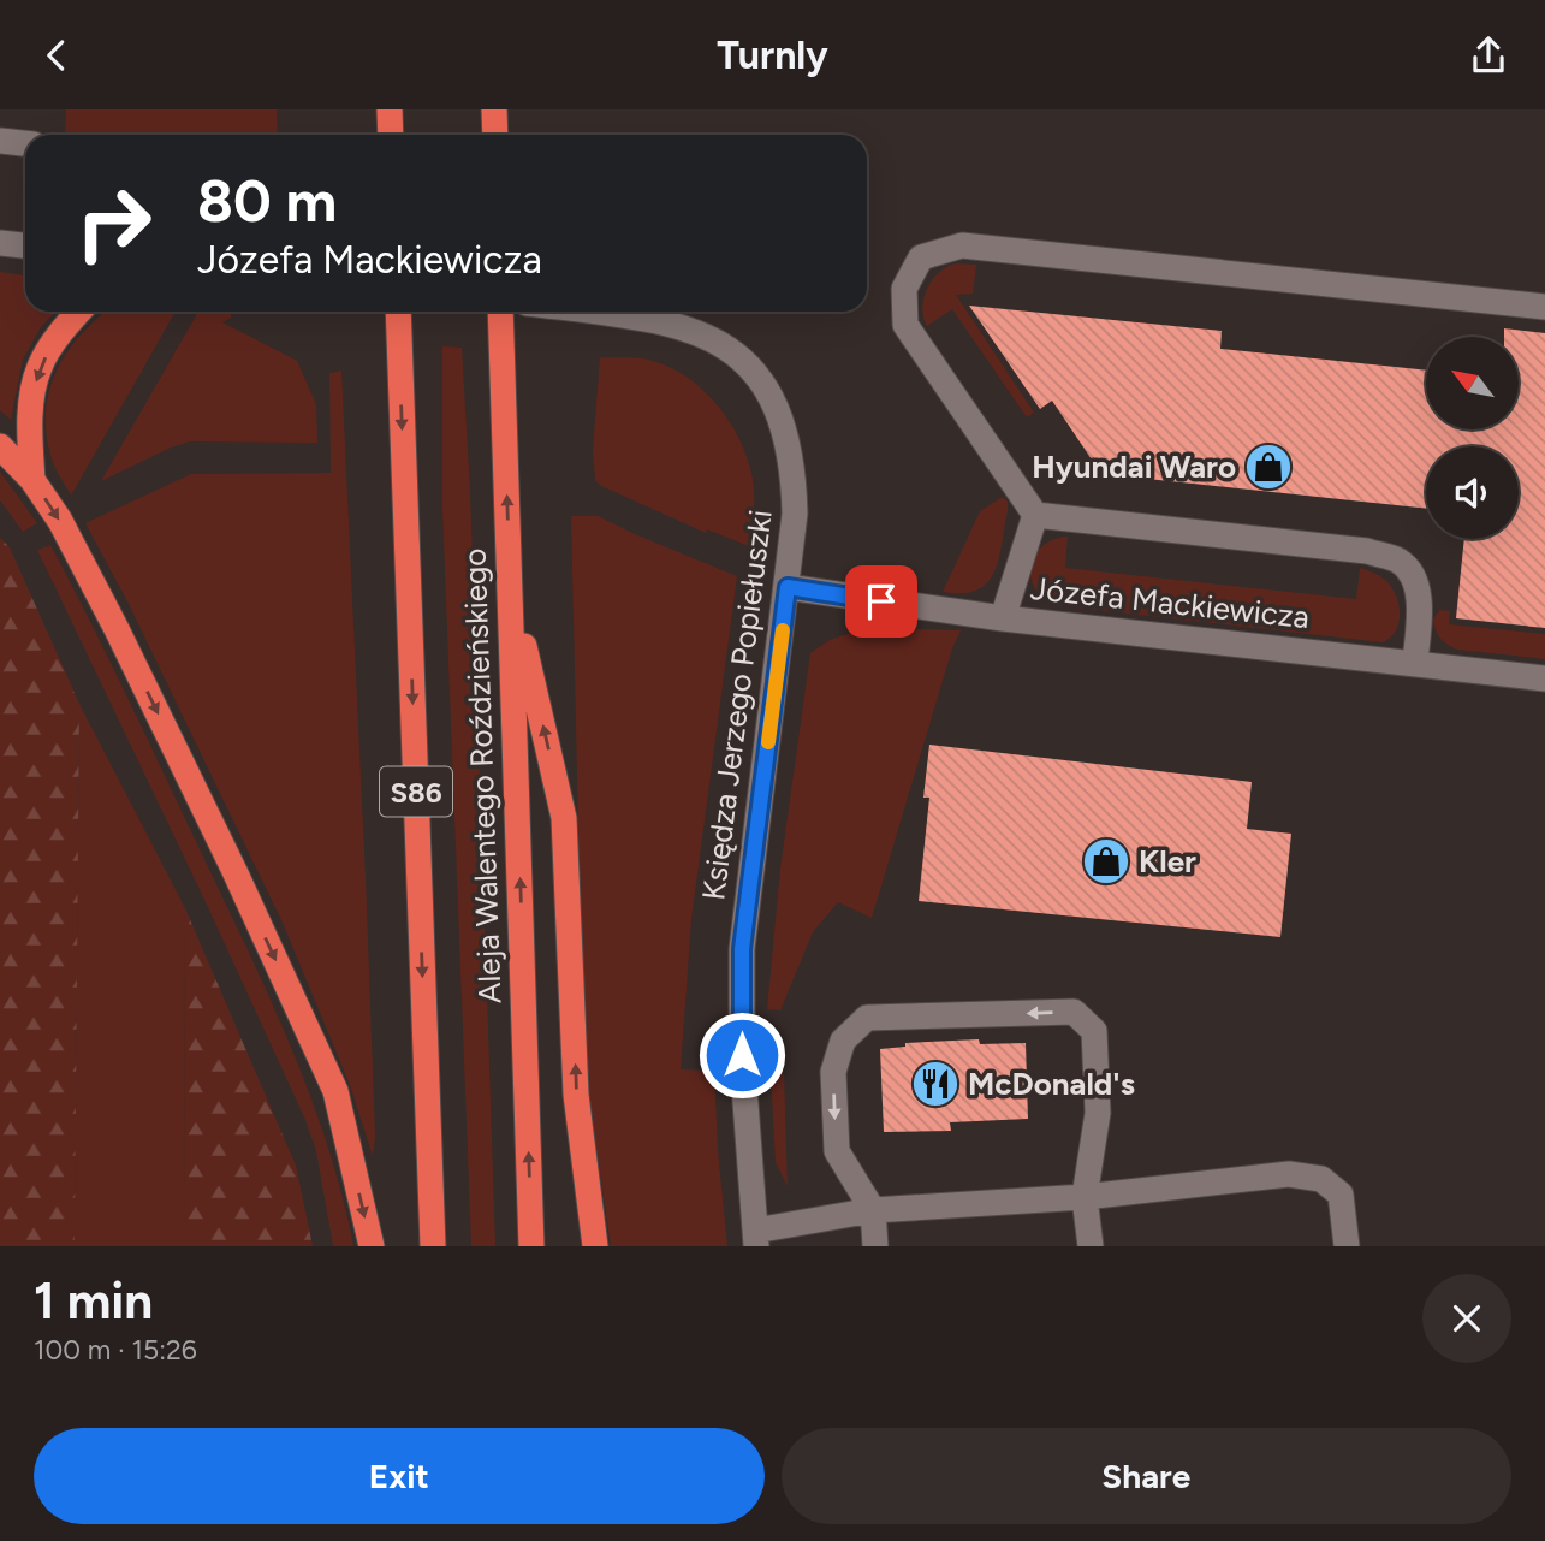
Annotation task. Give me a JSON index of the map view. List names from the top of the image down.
{
  "streets": {
    "highway": ["Aleja Walentego Roździeńskiego", "S86"],
    "street": ["Józefa Mackiewicza", "Księdza Jerzego Popiełuszki"]
  },
  "crossings": [
    ["Józefa Mackiewicza", "Księdza Jerzego Popiełuszki"]
  ],
  "places": {
    "shop": ["Hyundai Waro", "Kler"],
    "restaurant": ["McDonald's"]
  },
  "north": "top left",
  "page": {
    "header": "Turnly",
    "turn": ["80 m", "Józefa Mackiewicza"],
    "heading": ["1 min", "100 m · 15:26"],
    "buttons": ["Exit", "Share"]
  }
}
